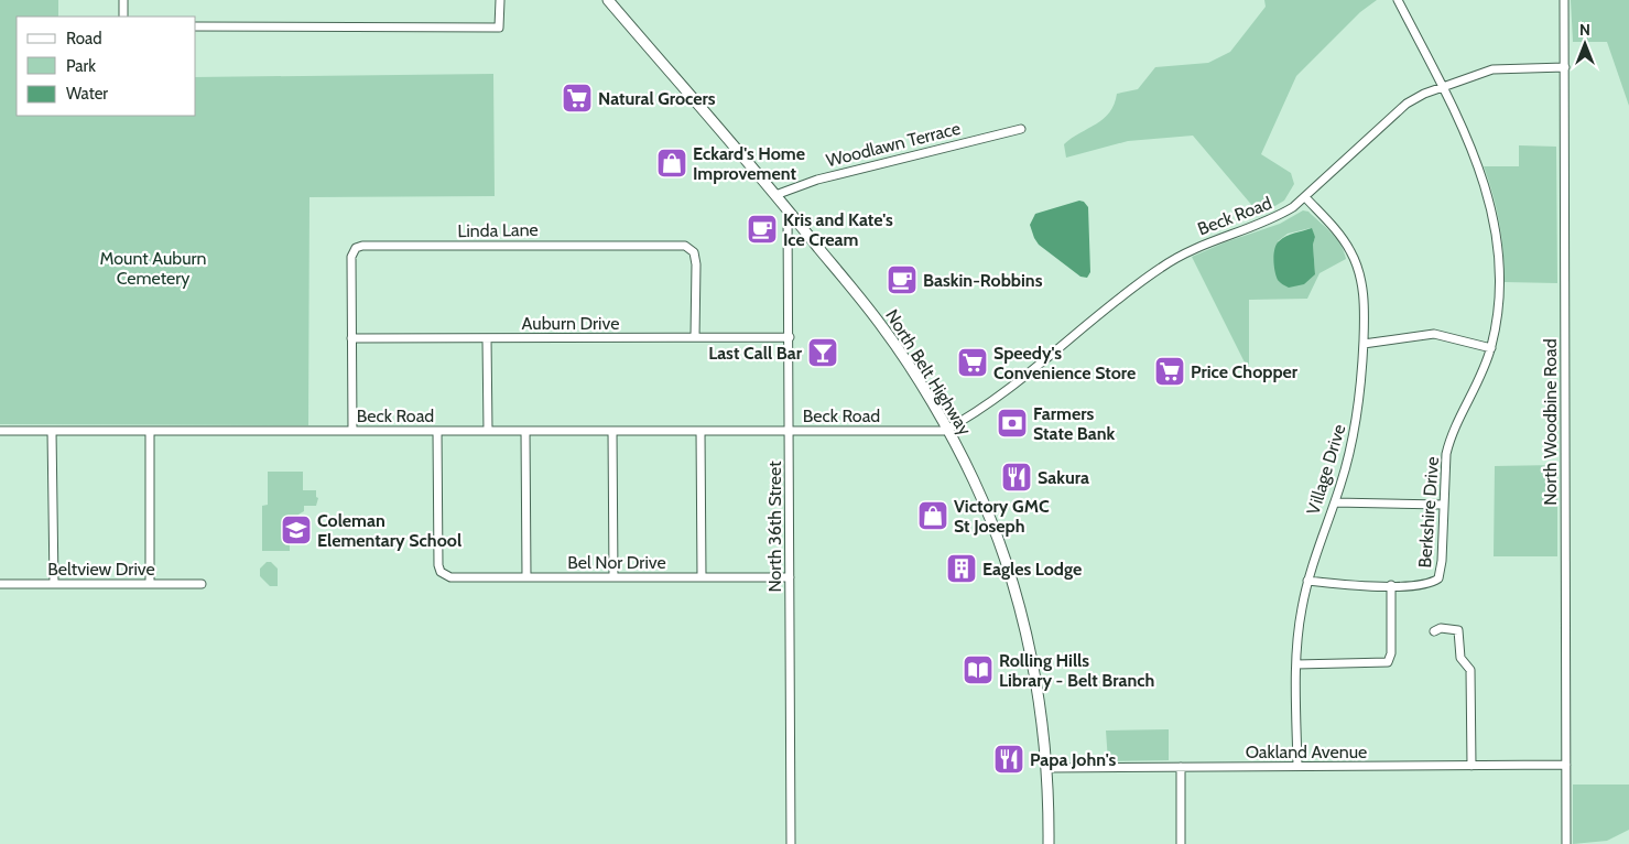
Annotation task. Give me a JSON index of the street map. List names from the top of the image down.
{
  "streets": {
    "main road": ["North Belt Highway"],
    "street": [
      "Woodlawn Terrace",
      "Beck Road",
      "Linda Lane",
      "Auburn Drive",
      "North Woodbine Road",
      "Village Drive",
      "Berkshire Drive",
      "North 36th Street",
      "Bel Nor Drive",
      "Beltview Drive",
      "Oakland Avenue"
    ]
  },
  "crossings": [
    ["Woodlawn Terrace", "North Belt Highway"],
    ["Beck Road", "North Belt Highway"],
    ["Beck Road", "North Woodbine Road"],
    ["Beck Road", "Village Drive"],
    ["Beck Road", "Berkshire Drive"],
    ["Beck Road", "North 36th Street"],
    ["Beck Road", "Bel Nor Drive"],
    ["Linda Lane", "Auburn Drive"],
    ["Auburn Drive", "North 36th Street"],
    ["North Belt Highway", "North 36th Street"],
    ["North Belt Highway", "Oakland Avenue"],
    ["North Woodbine Road", "Oakland Avenue"],
    ["Village Drive", "Oakland Avenue"],
    ["North 36th Street", "Bel Nor Drive"]
  ],
  "parks": ["Mount Auburn Cemetery"],
  "places": {
    "supermarket": ["Natural Grocers", "Speedy's Convenience Store", "Price Chopper"],
    "shop": ["Eckard's Home Improvement", "Victory GMC St Joseph"],
    "cafe": ["Kris and Kate's Ice Cream", "Baskin-Robbins"],
    "bar": ["Last Call Bar"],
    "bank": ["Farmers State Bank"],
    "restaurant": ["Sakura", "Papa John's"],
    "school or university": ["Coleman Elementary School"],
    "building": ["Eagles Lodge"],
    "library": ["Rolling Hills Library - Belt Branch"]
  },
  "legend": ["Road", "Park", "Water"],
  "north": "top"
}
